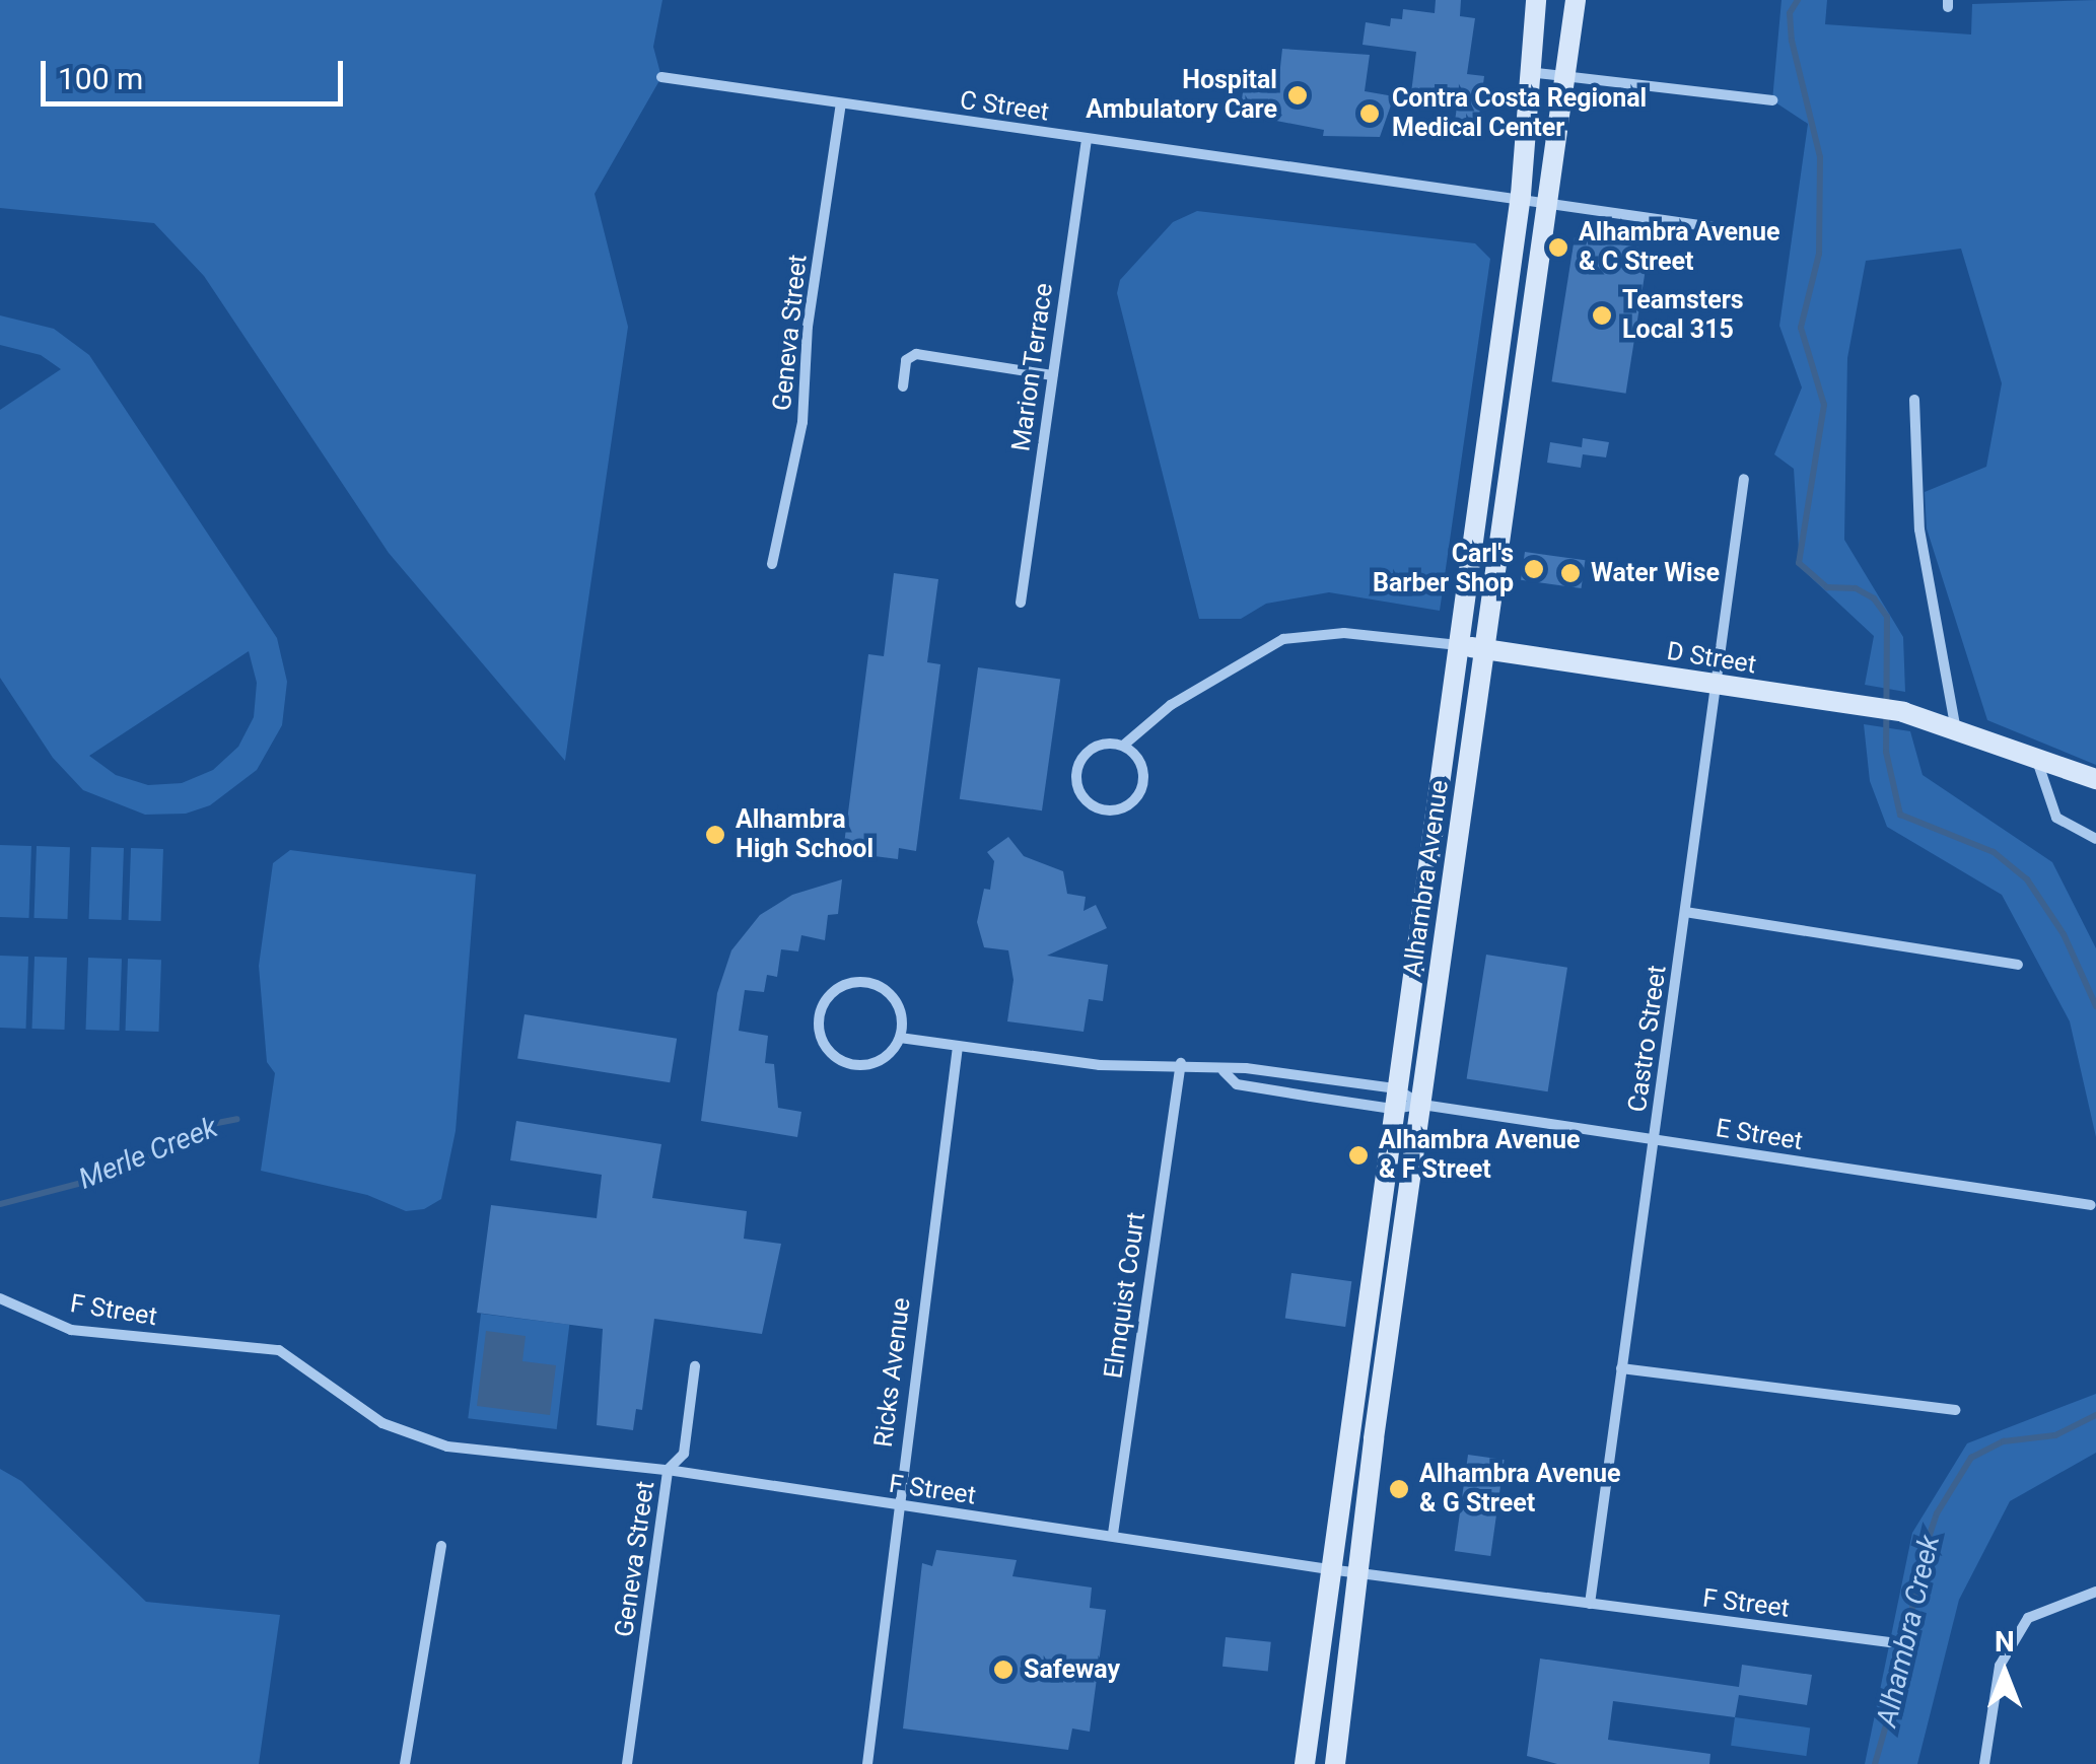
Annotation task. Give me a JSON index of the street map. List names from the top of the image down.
{
  "streets": {
    "main road": ["D Street", "Alhambra Avenue"],
    "street": [
      "C Street",
      "Geneva Street",
      "Marion Terrace",
      "Castro Street",
      "E Street",
      "Elmquist Court",
      "F Street",
      "Ricks Avenue"
    ]
  },
  "crossings": [
    ["C Street", "Geneva Street"],
    ["C Street", "Marion Terrace"],
    ["C Street", "Alhambra Avenue"],
    ["Geneva Street", "F Street"],
    ["D Street", "Alhambra Avenue"],
    ["D Street", "Castro Street"],
    ["Alhambra Avenue", "E Street"],
    ["Alhambra Avenue", "F Street"],
    ["Castro Street", "E Street"],
    ["Castro Street", "F Street"],
    ["E Street", "Elmquist Court"],
    ["E Street", "Ricks Avenue"],
    ["Elmquist Court", "F Street"],
    ["F Street", "Ricks Avenue"]
  ],
  "water": ["Merle Creek", "Alhambra Creek"],
  "places": [
    "Hospital Ambulatory Care",
    "Contra Costa Regional Medical Center",
    "Alhambra Avenue & C Street",
    "Teamsters Local 315",
    "Carl's Barber Shop",
    "Water Wise",
    "Alhambra High School",
    "Alhambra Avenue & F Street",
    "Alhambra Avenue & G Street",
    "Safeway"
  ],
  "scale_bar": "100 m",
  "north": "top"
}
